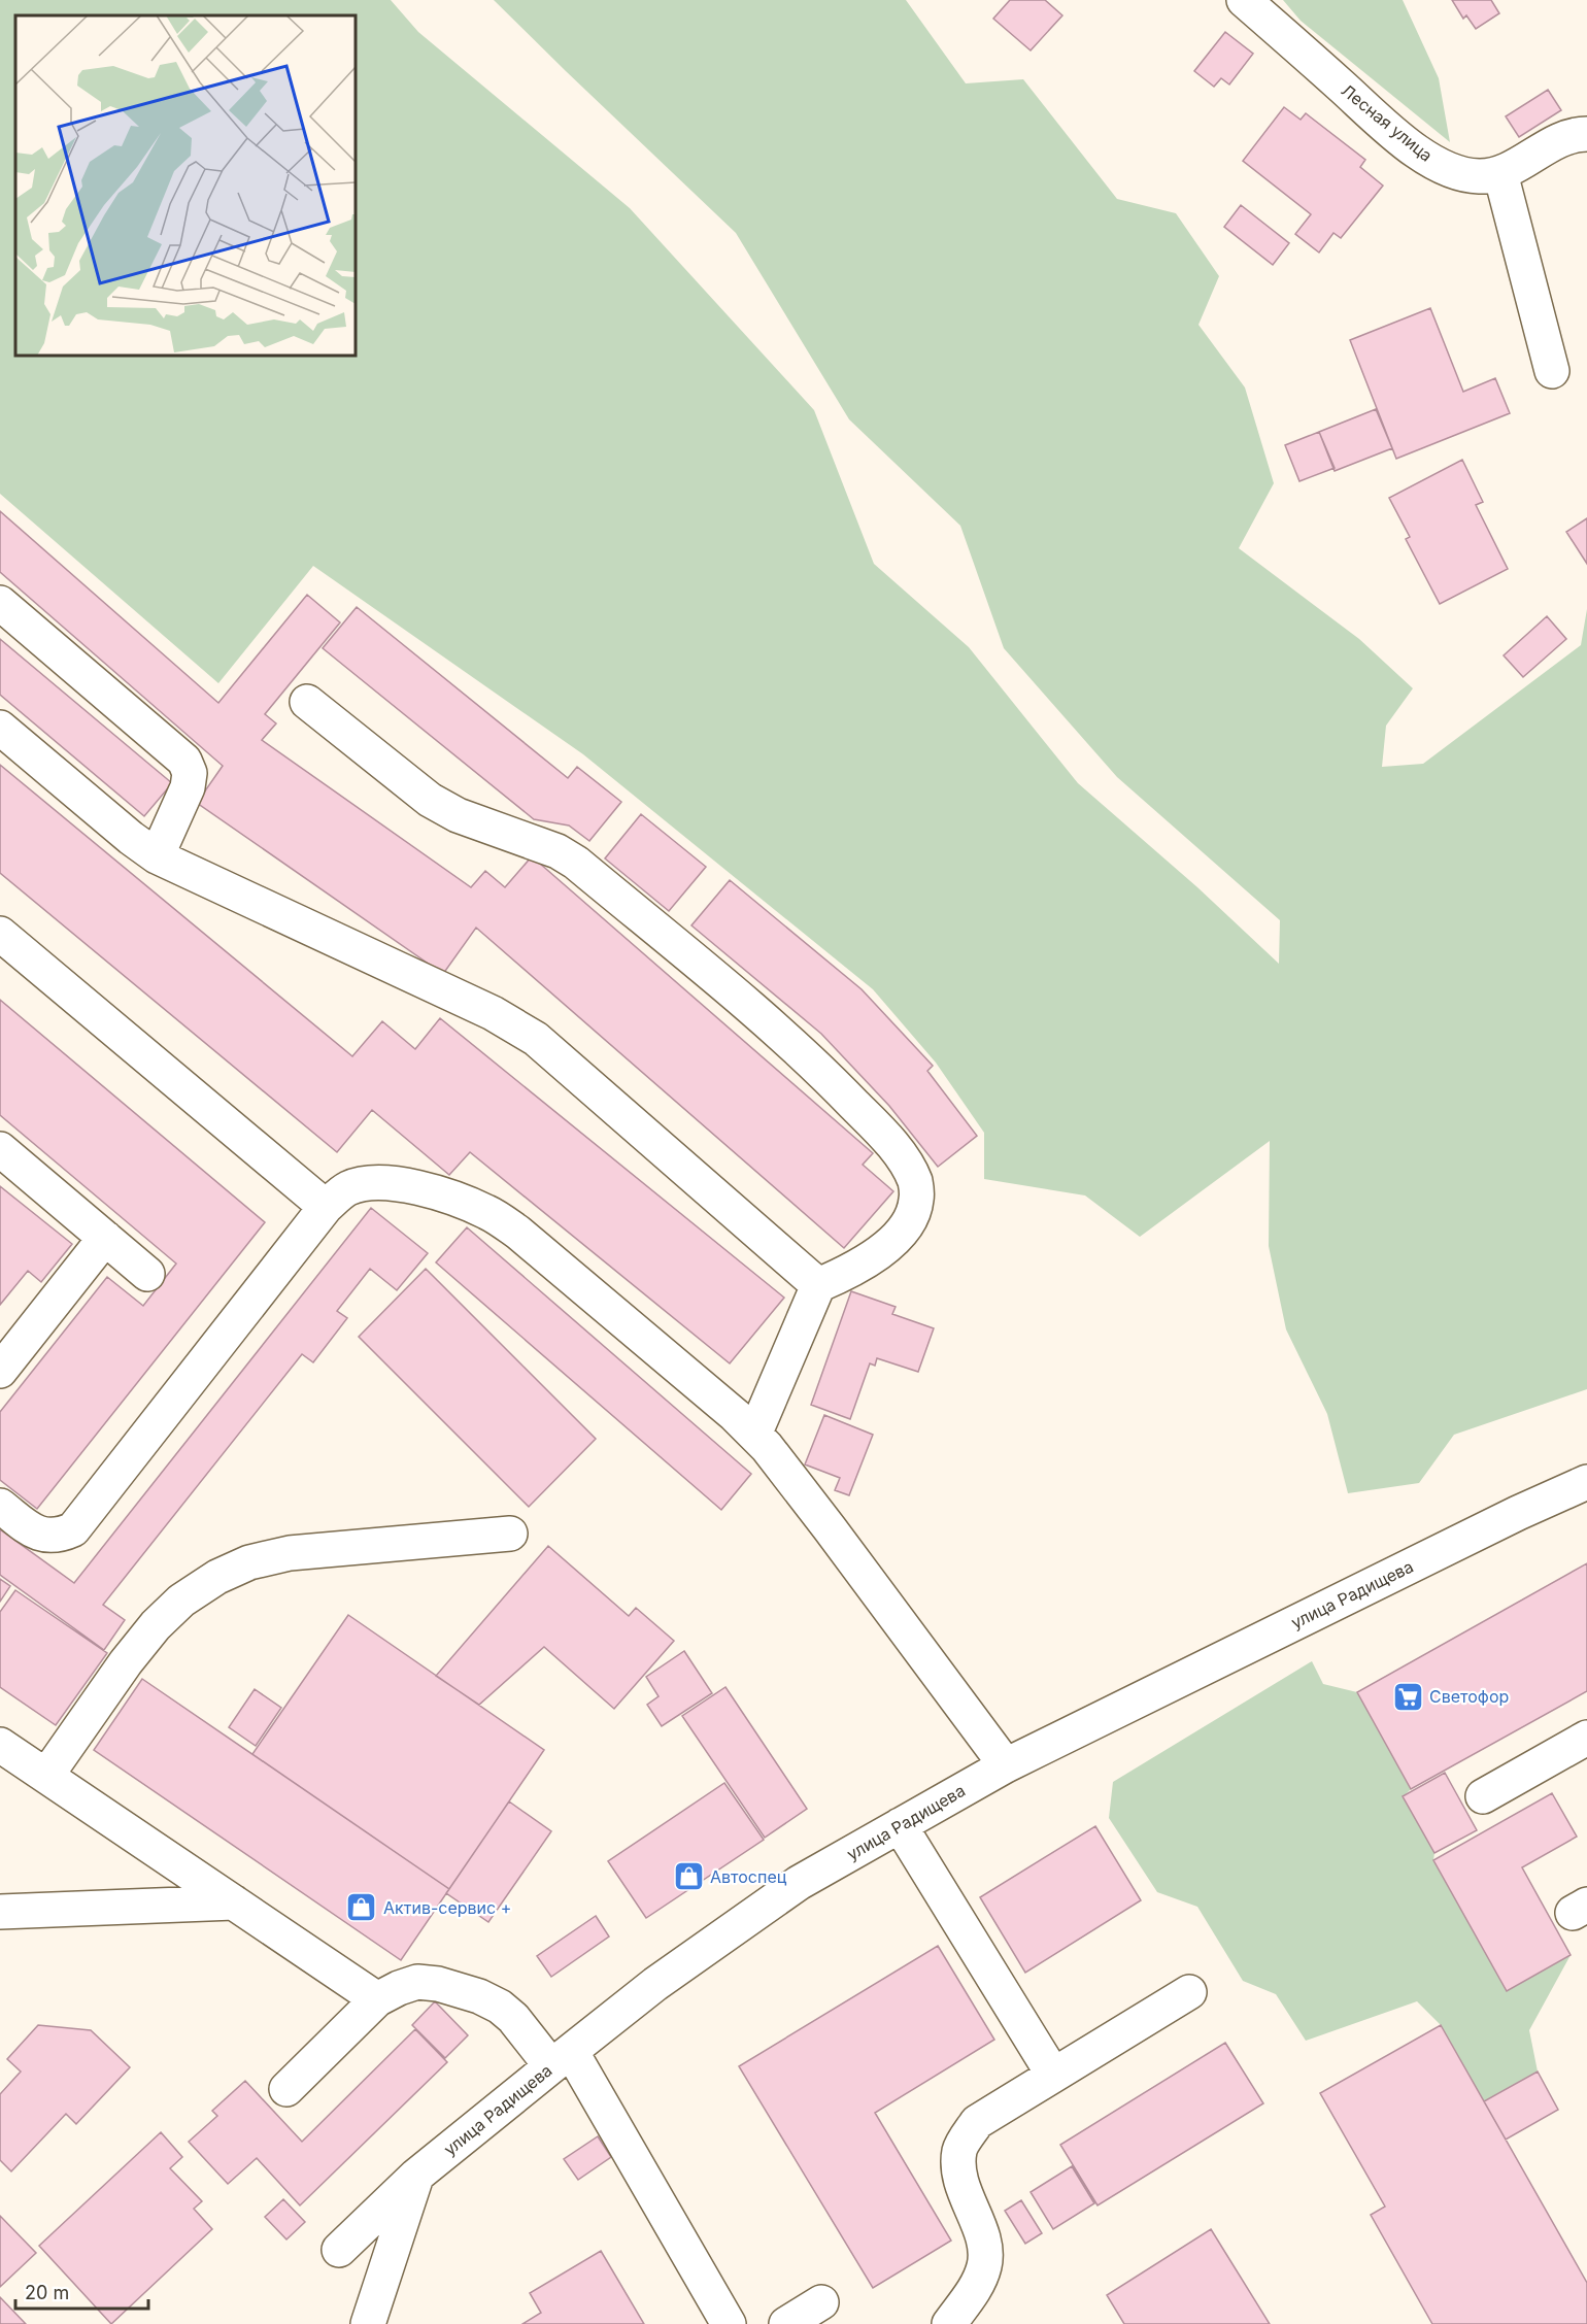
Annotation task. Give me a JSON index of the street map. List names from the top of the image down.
{
  "streets": {
    "street": ["Лесная улица", "улица Радищева"]
  },
  "places": {
    "supermarket": ["Светофор"],
    "shop": ["Автоспец", "Актив-сервис +"]
  },
  "scale_bar": "20 m"
}
